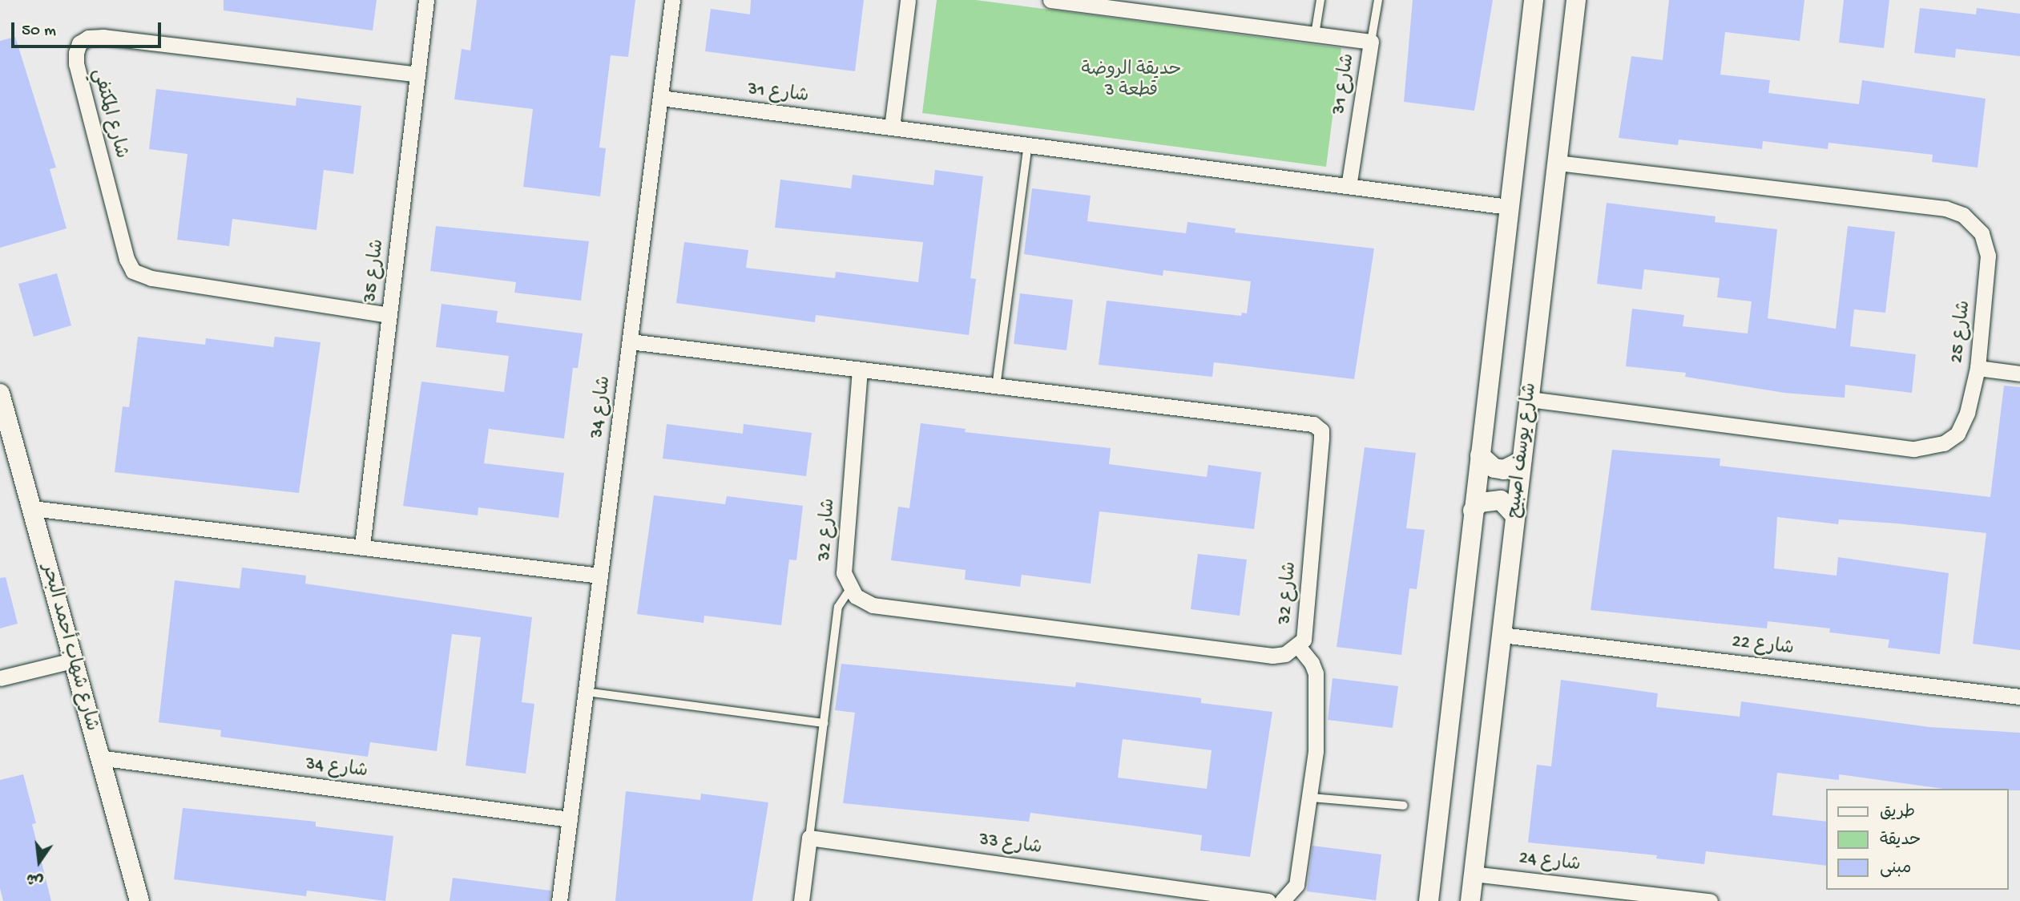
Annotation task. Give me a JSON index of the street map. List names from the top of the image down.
{
  "streets": {
    "street": [
      "شارع 31",
      "شارع المكتفي",
      "شارع 35",
      "شارع 25",
      "شارع 34",
      "شارع يوسف اصبيح",
      "شارع 32",
      "شارع 22",
      "شارع شهاب أحمد البحر",
      "شارع 33",
      "شارع 24"
    ]
  },
  "crossings": [
    ["شارع 31", "شارع 34"],
    ["شارع المكتفي", "شارع 35"],
    ["شارع 25", "شارع يوسف اصبيح"],
    ["شارع 34", "شارع 32"],
    ["شارع 34", "شارع شهاب أحمد البحر"],
    ["شارع يوسف اصبيح", "شارع 22"],
    ["شارع يوسف اصبيح", "شارع 24"]
  ],
  "parks": ["حديقة الروضة قطعة 3"],
  "legend": ["طريق", "حديقة", "مبنى"],
  "scale_bar": "50 m",
  "north": "bottom"
}
